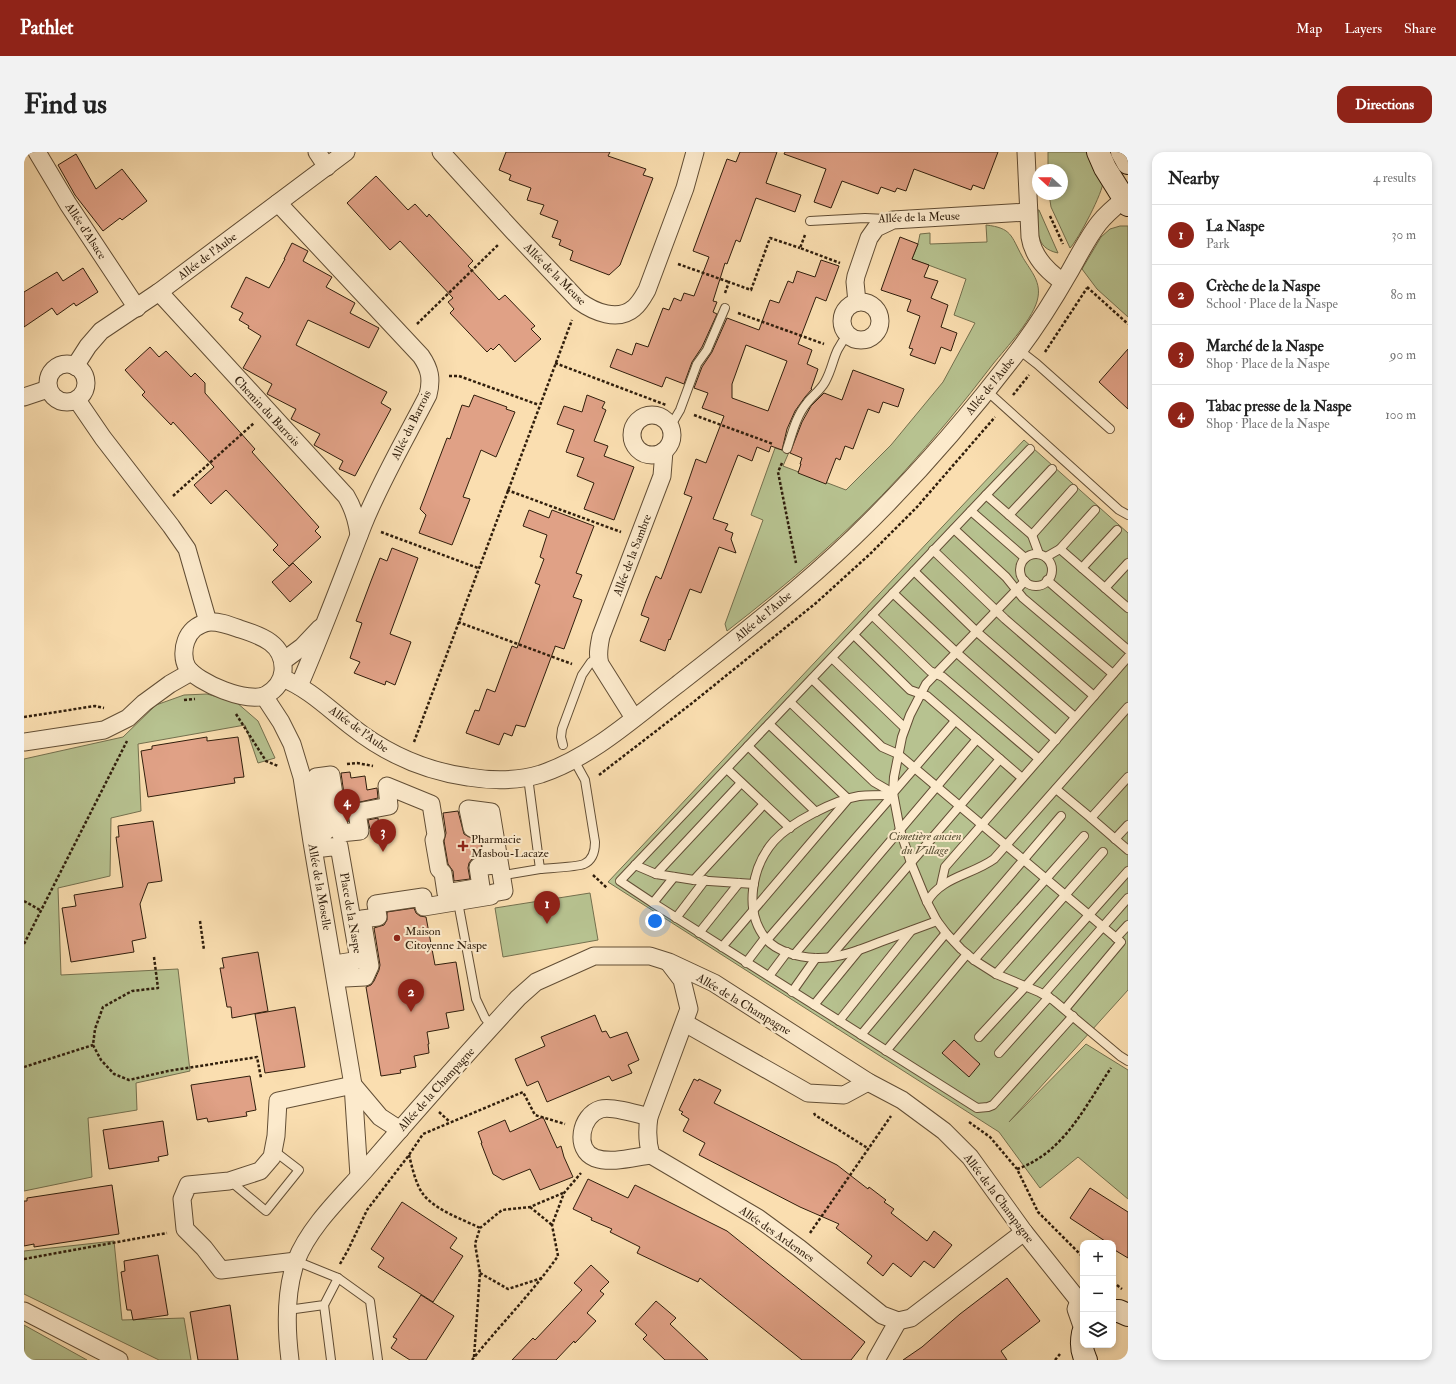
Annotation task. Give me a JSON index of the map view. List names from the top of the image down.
{
  "streets": {
    "street": [
      "Allée de la Meuse",
      "Allée d'Alsace",
      "Allée de l'Aube",
      "Chemin du Barrois",
      "Allée du Barrois",
      "Allée de la Sambre",
      "Allée de la Moselle",
      "Place de la Naspe",
      "Allée de la Champagne",
      "Allée des Ardennes"
    ]
  },
  "crossings": [
    ["Allée d'Alsace", "Allée de l'Aube"],
    ["Allée de l'Aube", "Chemin du Barrois"],
    ["Allée de l'Aube", "Allée du Barrois"],
    ["Allée de l'Aube", "Allée de la Moselle"],
    ["Chemin du Barrois", "Allée du Barrois"],
    ["Allée du Barrois", "Allée de la Moselle"],
    ["Allée de la Moselle", "Allée de la Champagne"]
  ],
  "parks": ["Cimetière ancien du Village"],
  "places": {
    "health": ["Pharmacie Masbou-Lacaze"],
    "other": ["Maison Citoyenne Naspe"]
  },
  "north": "left",
  "page": {
    "header": "Pathlet",
    "nav": ["Map", "Layers", "Share"],
    "buttons": "Directions",
    "title": "Find us",
    "heading": ["Nearby", "4 results"],
    "list": [
      {
        "mark": "1",
        "name": "La Naspe",
        "note": "Park",
        "value": "30 m"
      },
      {
        "mark": "2",
        "name": "Crèche de la Naspe",
        "note": "School · Place de la Naspe",
        "value": "80 m"
      },
      {
        "mark": "3",
        "name": "Marché de la Naspe",
        "note": "Shop · Place de la Naspe",
        "value": "90 m"
      },
      {
        "mark": "4",
        "name": "Tabac presse de la Naspe",
        "note": "Shop · Place de la Naspe",
        "value": "100 m"
      }
    ],
    "pins": [
      "4",
      "3",
      "1",
      "2"
    ],
    "map_buttons": ["+", "−"]
  }
}
